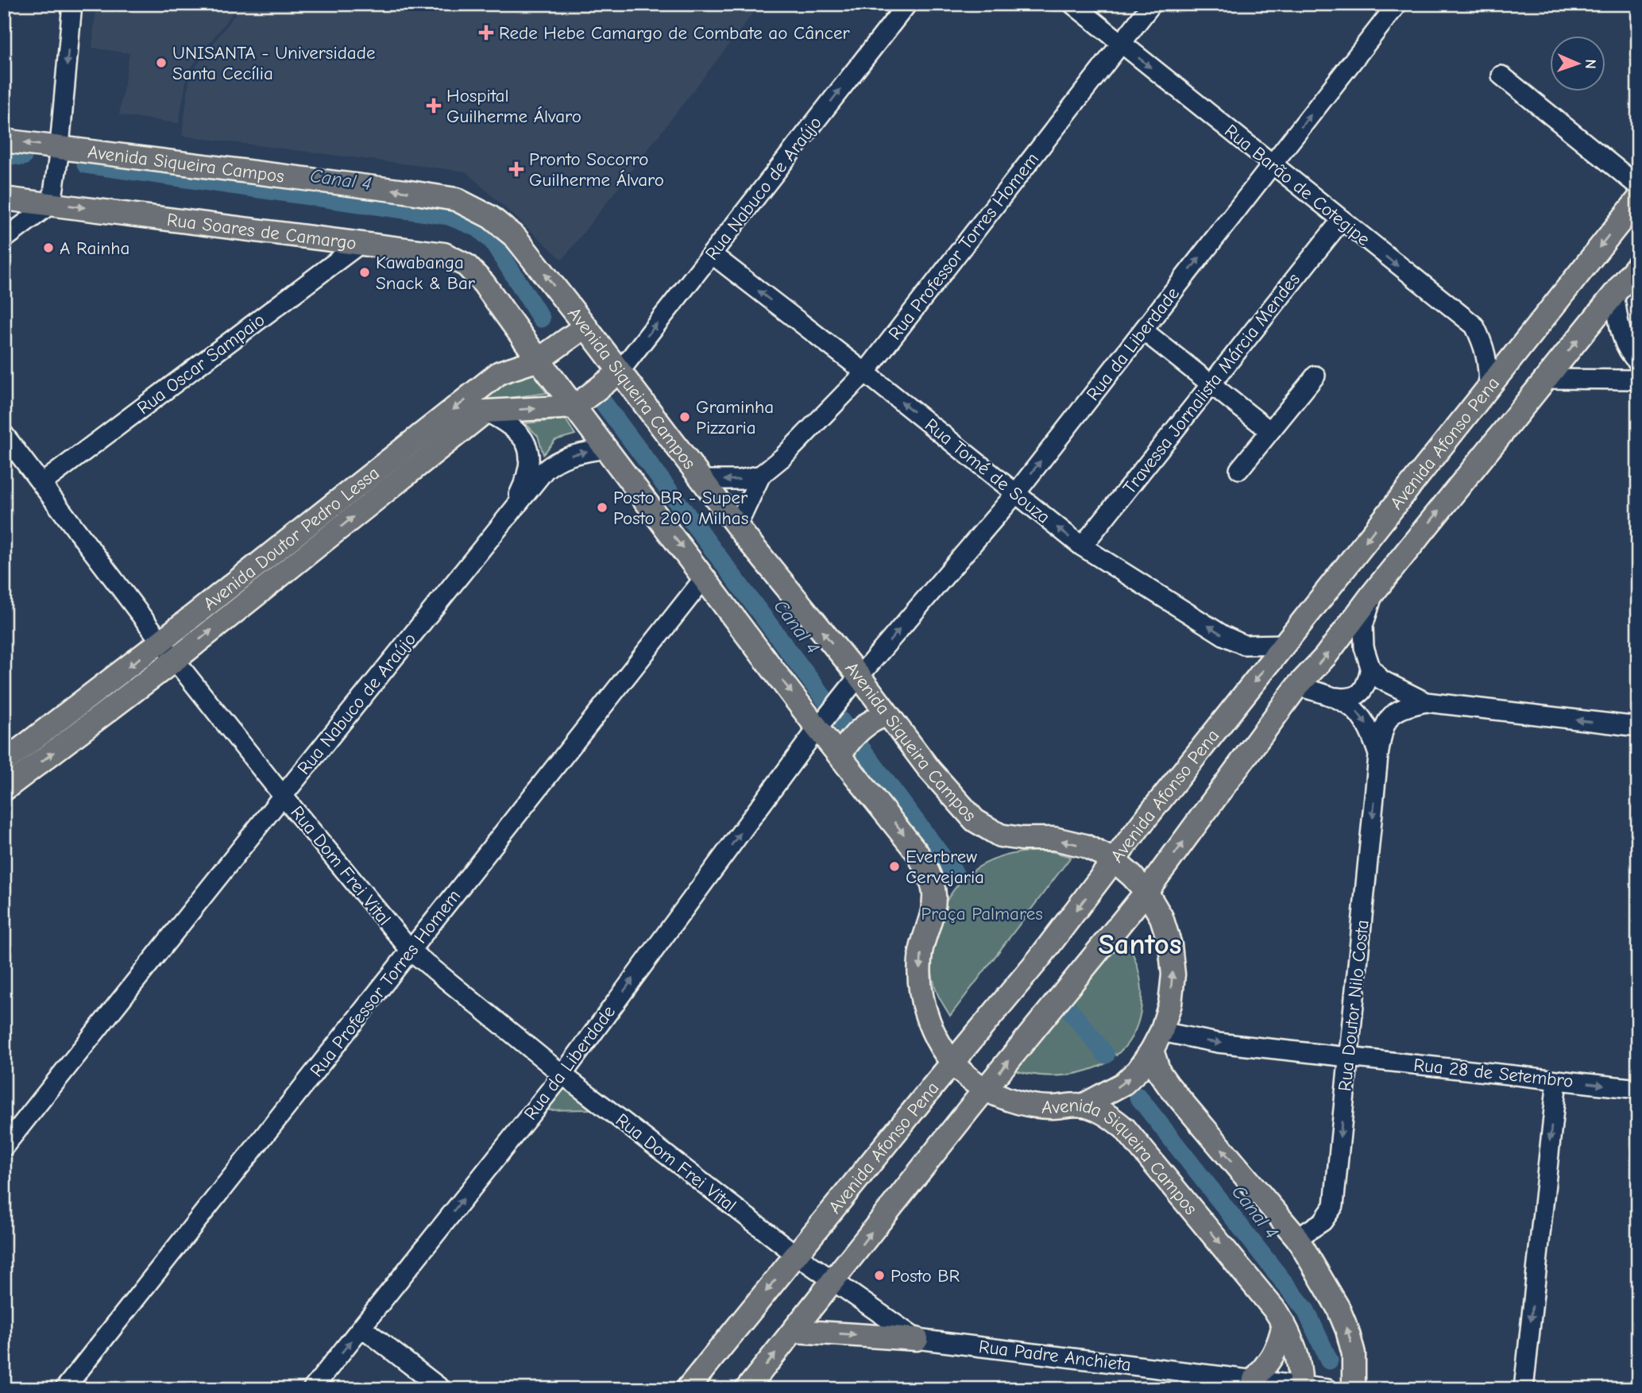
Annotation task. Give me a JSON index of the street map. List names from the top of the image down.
{
  "streets": {
    "main road": [
      "Avenida Siqueira Campos",
      "Rua Soares de Camargo",
      "Avenida Afonso Pena",
      "Avenida Doutor Pedro Lessa"
    ],
    "street": [
      "Rua Barão de Cotegipe",
      "Rua Nabuco de Araújo",
      "Rua Professor Torres Homem",
      "Rua da Liberdade",
      "Rua Oscar Sampaio",
      "Travessa Jornalista Márcia Mendes",
      "Rua Tomé de Souza",
      "Rua Dom Frei Vital",
      "Rua Doutor Nilo Costa",
      "Rua 28 de Setembro",
      "Rua Padre Anchieta"
    ]
  },
  "crossings": [
    ["Avenida Siqueira Campos", "Rua Nabuco de Araújo"],
    ["Avenida Siqueira Campos", "Rua Soares de Camargo"],
    ["Avenida Siqueira Campos", "Rua Professor Torres Homem"],
    ["Avenida Siqueira Campos", "Rua da Liberdade"],
    ["Avenida Siqueira Campos", "Avenida Afonso Pena"],
    ["Avenida Siqueira Campos", "Avenida Doutor Pedro Lessa"],
    ["Avenida Siqueira Campos", "Rua 28 de Setembro"],
    ["Avenida Siqueira Campos", "Rua Padre Anchieta"],
    ["Rua Barão de Cotegipe", "Rua Professor Torres Homem"],
    ["Rua Barão de Cotegipe", "Rua da Liberdade"],
    ["Rua Barão de Cotegipe", "Travessa Jornalista Márcia Mendes"],
    ["Rua Barão de Cotegipe", "Avenida Afonso Pena"],
    ["Rua Nabuco de Araújo", "Rua Tomé de Souza"],
    ["Rua Nabuco de Araújo", "Rua Dom Frei Vital"],
    ["Rua Soares de Camargo", "Rua Oscar Sampaio"],
    ["Rua Soares de Camargo", "Avenida Doutor Pedro Lessa"],
    ["Rua Professor Torres Homem", "Rua Tomé de Souza"],
    ["Rua Professor Torres Homem", "Rua Dom Frei Vital"],
    ["Rua da Liberdade", "Rua Tomé de Souza"],
    ["Rua da Liberdade", "Rua Dom Frei Vital"],
    ["Rua Oscar Sampaio", "Rua Dom Frei Vital"],
    ["Travessa Jornalista Márcia Mendes", "Rua Tomé de Souza"],
    ["Avenida Afonso Pena", "Rua Tomé de Souza"],
    ["Avenida Afonso Pena", "Rua Dom Frei Vital"],
    ["Avenida Afonso Pena", "Rua Padre Anchieta"],
    ["Avenida Doutor Pedro Lessa", "Rua Dom Frei Vital"],
    ["Rua Dom Frei Vital", "Rua Padre Anchieta"],
    ["Rua Doutor Nilo Costa", "Rua 28 de Setembro"]
  ],
  "one_way": [
    "Rua Barão de Cotegipe",
    "Rua Nabuco de Araújo",
    "Rua Soares de Camargo",
    "Rua da Liberdade",
    "Rua Tomé de Souza",
    "Rua Doutor Nilo Costa",
    "Rua 28 de Setembro"
  ],
  "districts": ["Santos"],
  "water": ["Canal 4"],
  "parks": ["Praça Palmares"],
  "places": {
    "health": ["Rede Hebe Camargo de Combate ao Câncer", "Hospital Guilherme Álvaro", "Pronto Socorro Guilherme Álvaro"],
    "other": [
      "UNISANTA - Universidade Santa Cecília",
      "A Rainha",
      "Kawabanga Snack & Bar",
      "Graminha Pizzaria",
      "Posto BR - Super Posto 200 Milhas",
      "Everbrew Cervejaria",
      "Posto BR"
    ]
  },
  "north": "right"
}
